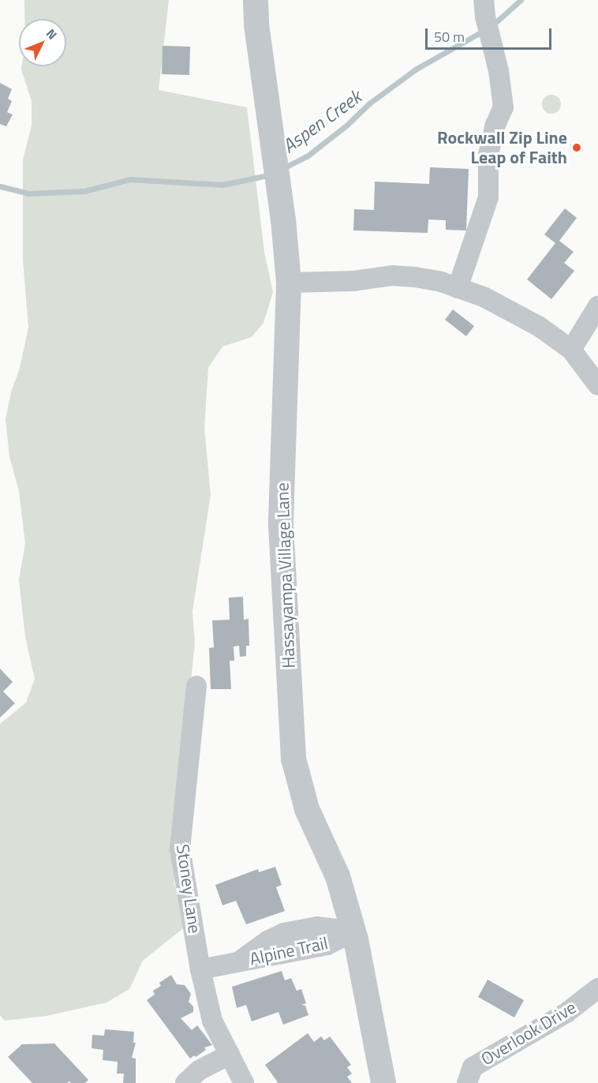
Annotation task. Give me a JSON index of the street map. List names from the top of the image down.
{
  "streets": {
    "street": [
      "Hassayampa Village Lane",
      "Stoney Lane",
      "Alpine Trail",
      "Overlook Drive"
    ]
  },
  "crossings": [
    ["Hassayampa Village Lane", "Alpine Trail"],
    ["Stoney Lane", "Alpine Trail"]
  ],
  "water": ["Aspen Creek"],
  "places": ["Rockwall Zip Line Leap of Faith"],
  "scale_bar": "50 m",
  "north": "top right"
}
